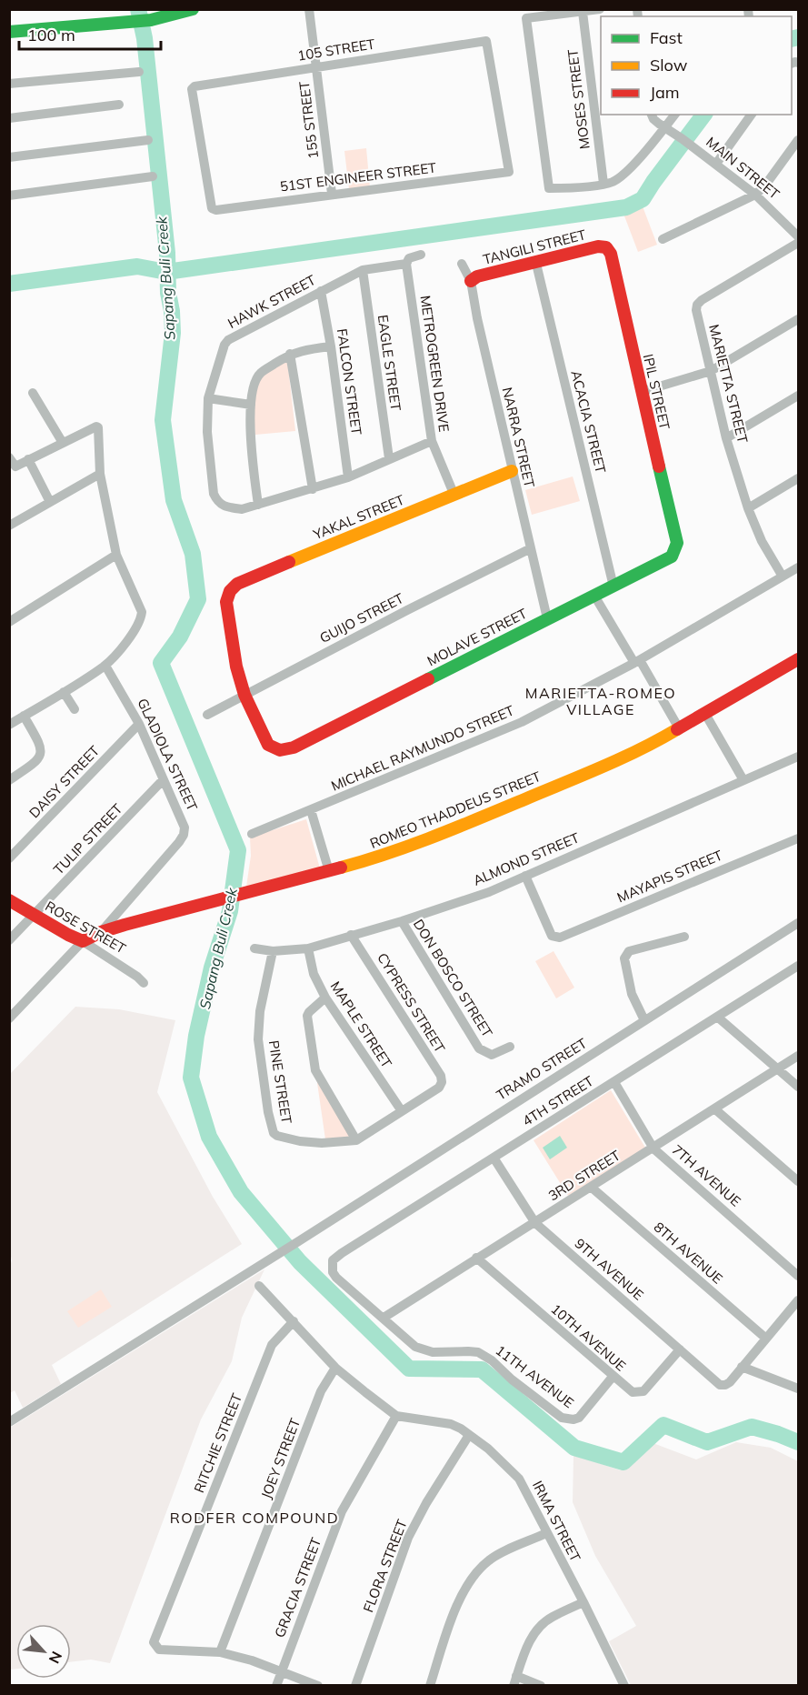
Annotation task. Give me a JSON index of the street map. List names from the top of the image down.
{
  "streets": {
    "street": [
      "105 STREET",
      "MOSES STREET",
      "155 STREET",
      "MAIN STREET",
      "51ST ENGINEER STREET",
      "TANGILI STREET",
      "HAWK STREET",
      "EAGLE STREET",
      "METROGREEN DRIVE",
      "FALCON STREET",
      "MARIETTA STREET",
      "IPIL STREET",
      "ACACIA STREET",
      "NARRA STREET",
      "YAKAL STREET",
      "GUIJO STREET",
      "MOLAVE STREET",
      "MICHAEL RAYMUNDO STREET",
      "GLADIOLA STREET",
      "DAISY STREET",
      "ROMEO THADDEUS STREET",
      "TULIP STREET",
      "ALMOND STREET",
      "MAYAPIS STREET",
      "ROSE STREET",
      "DON BOSCO STREET",
      "CYPRESS STREET",
      "MAPLE STREET",
      "TRAMO STREET",
      "PINE STREET",
      "4TH STREET",
      "3RD STREET",
      "7TH AVENUE",
      "8TH AVENUE",
      "9TH AVENUE",
      "10TH AVENUE",
      "11TH AVENUE",
      "RITCHIE STREET",
      "JOEY STREET",
      "IRMA STREET",
      "FLORA STREET",
      "GRACIA STREET"
    ]
  },
  "crossings": [
    ["105 STREET", "155 STREET"],
    ["105 STREET", "51ST ENGINEER STREET"],
    ["155 STREET", "51ST ENGINEER STREET"],
    ["TANGILI STREET", "IPIL STREET"],
    ["TANGILI STREET", "ACACIA STREET"],
    ["TANGILI STREET", "NARRA STREET"],
    ["HAWK STREET", "EAGLE STREET"],
    ["HAWK STREET", "METROGREEN DRIVE"],
    ["HAWK STREET", "FALCON STREET"],
    ["METROGREEN DRIVE", "YAKAL STREET"],
    ["MARIETTA STREET", "MICHAEL RAYMUNDO STREET"],
    ["IPIL STREET", "MOLAVE STREET"],
    ["ACACIA STREET", "MOLAVE STREET"],
    ["NARRA STREET", "YAKAL STREET"],
    ["NARRA STREET", "GUIJO STREET"],
    ["NARRA STREET", "MOLAVE STREET"],
    ["YAKAL STREET", "GUIJO STREET"],
    ["YAKAL STREET", "MOLAVE STREET"],
    ["GUIJO STREET", "MOLAVE STREET"],
    ["GLADIOLA STREET", "DAISY STREET"],
    ["GLADIOLA STREET", "ROMEO THADDEUS STREET"],
    ["GLADIOLA STREET", "TULIP STREET"],
    ["GLADIOLA STREET", "ROSE STREET"],
    ["TULIP STREET", "ROSE STREET"],
    ["ALMOND STREET", "MAYAPIS STREET"],
    ["ALMOND STREET", "DON BOSCO STREET"],
    ["ALMOND STREET", "CYPRESS STREET"],
    ["ALMOND STREET", "MAPLE STREET"],
    ["ALMOND STREET", "PINE STREET"],
    ["CYPRESS STREET", "PINE STREET"],
    ["MAPLE STREET", "PINE STREET"],
    ["4TH STREET", "7TH AVENUE"],
    ["4TH STREET", "9TH AVENUE"],
    ["4TH STREET", "11TH AVENUE"],
    ["3RD STREET", "7TH AVENUE"],
    ["3RD STREET", "8TH AVENUE"],
    ["3RD STREET", "9TH AVENUE"],
    ["3RD STREET", "10TH AVENUE"],
    ["3RD STREET", "11TH AVENUE"],
    ["9TH AVENUE", "10TH AVENUE"],
    ["10TH AVENUE", "11TH AVENUE"],
    ["RITCHIE STREET", "JOEY STREET"],
    ["RITCHIE STREET", "IRMA STREET"],
    ["JOEY STREET", "IRMA STREET"],
    ["IRMA STREET", "FLORA STREET"],
    ["IRMA STREET", "GRACIA STREET"]
  ],
  "districts": ["MARIETTA-ROMEO VILLAGE", "RODFER COMPOUND"],
  "water": ["Sapang Buli Creek"],
  "legend": ["Fast", "Slow", "Jam"],
  "scale_bar": "100 m",
  "north": "bottom right"
}
